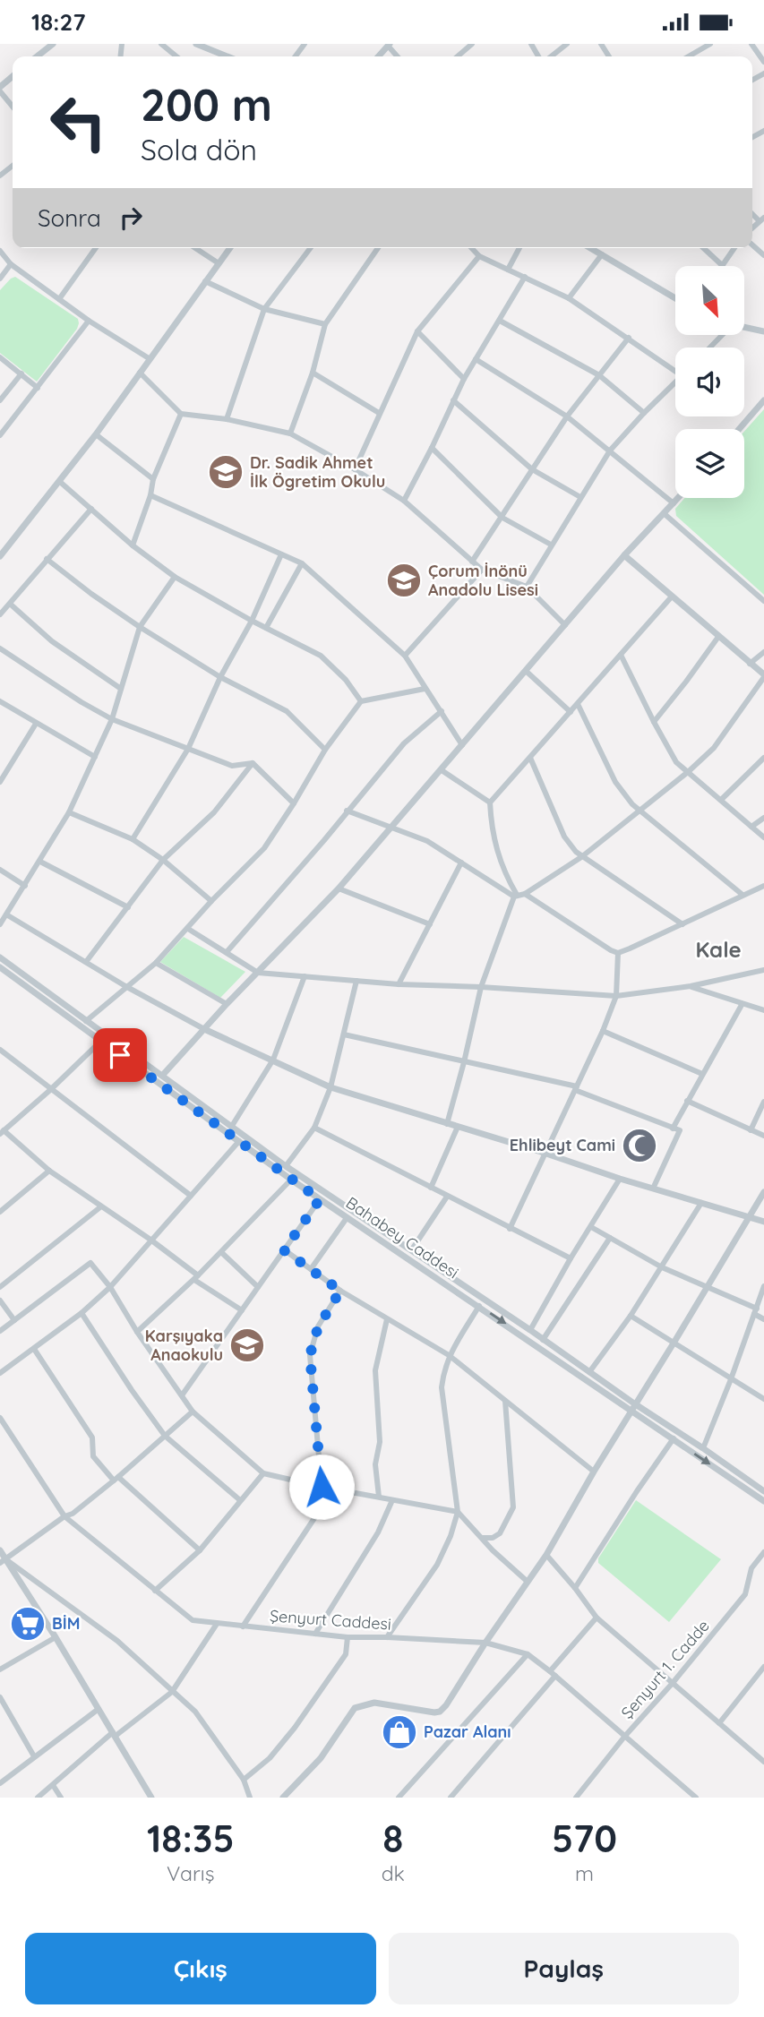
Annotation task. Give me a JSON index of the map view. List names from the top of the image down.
{
  "streets": {
    "street": ["Bahabey Caddesi", "Şenyurt Caddesi", "Şenyurt 1. Cadde"]
  },
  "crossings": [
    ["Şenyurt Caddesi", "Şenyurt 1. Cadde"]
  ],
  "districts": ["Kale"],
  "places": {
    "school or university": ["Dr. Sadik Ahmet İlk Ögretim Okulu", "Çorum İnönü Anadolu Lisesi", "Karşıyaka Anaokulu"],
    "mosque": ["Ehlibeyt Cami"],
    "supermarket": ["BİM"],
    "shop": ["Pazar Alanı"]
  },
  "north": "bottom right",
  "page": {
    "status": "18:27",
    "turn": ["200 m", "Sola dön"],
    "then": "Sonra",
    "eta": [
      "18:35",
      "Varış",
      "8",
      "dk",
      "570",
      "m"
    ],
    "buttons": ["Çıkış", "Paylaş"]
  }
}
